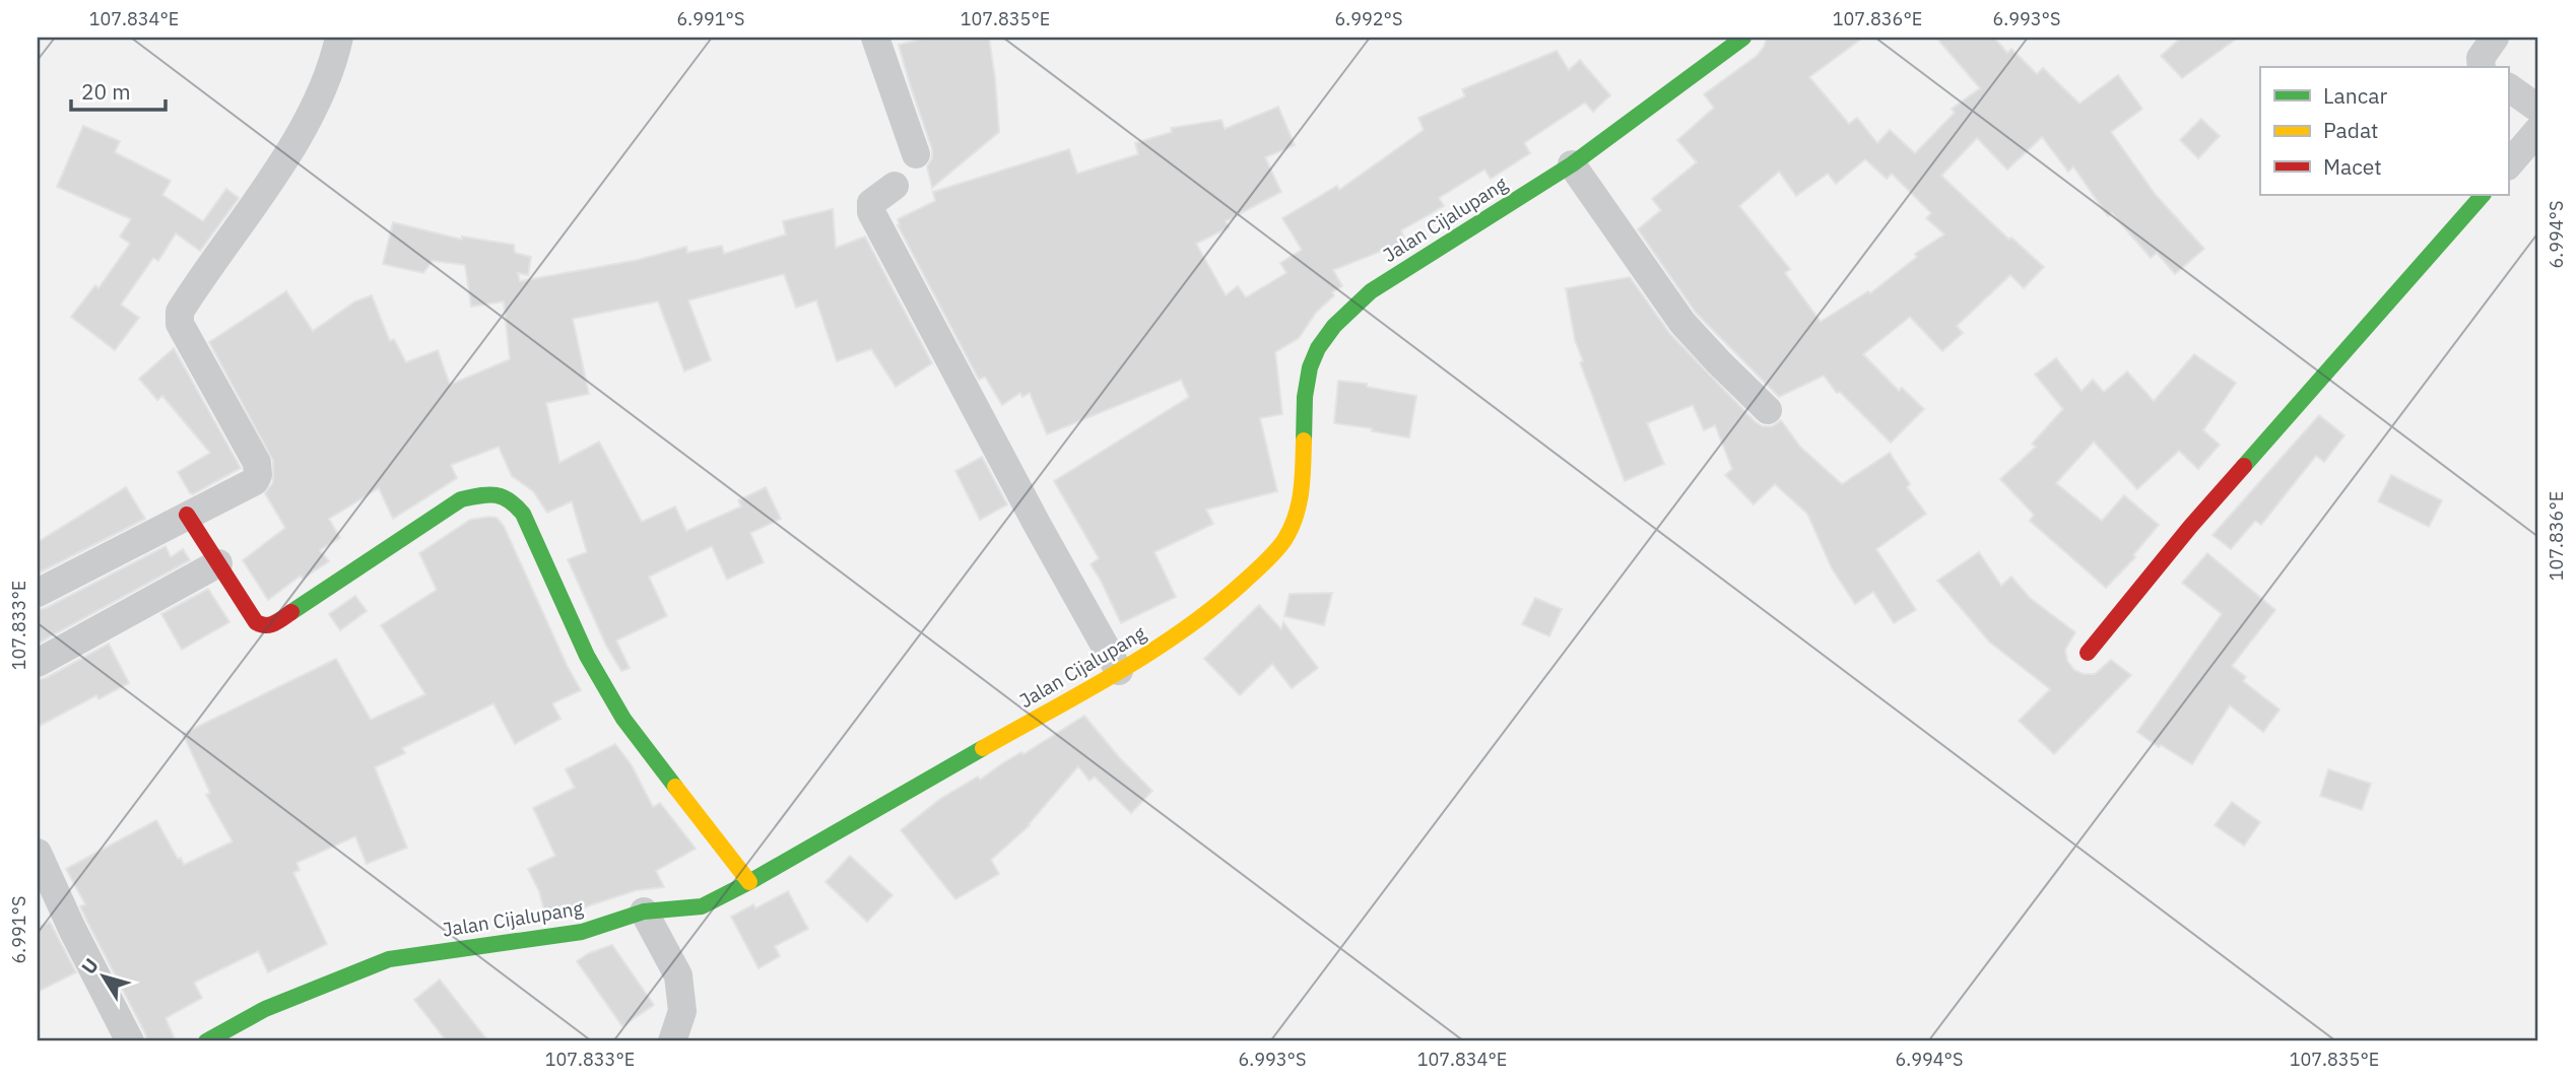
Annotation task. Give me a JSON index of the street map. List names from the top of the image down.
{
  "streets": {
    "street": ["Jalan Cijalupang"]
  },
  "legend": ["Lancar", "Padat", "Macet"],
  "scale_bar": "20 m",
  "north": "top left",
  "coordinates": [
    "107.834°E",
    "6.991°S",
    "107.835°E",
    "6.992°S",
    "107.836°E",
    "6.993°S",
    "6.994°S",
    "107.833°E"
  ]
}
